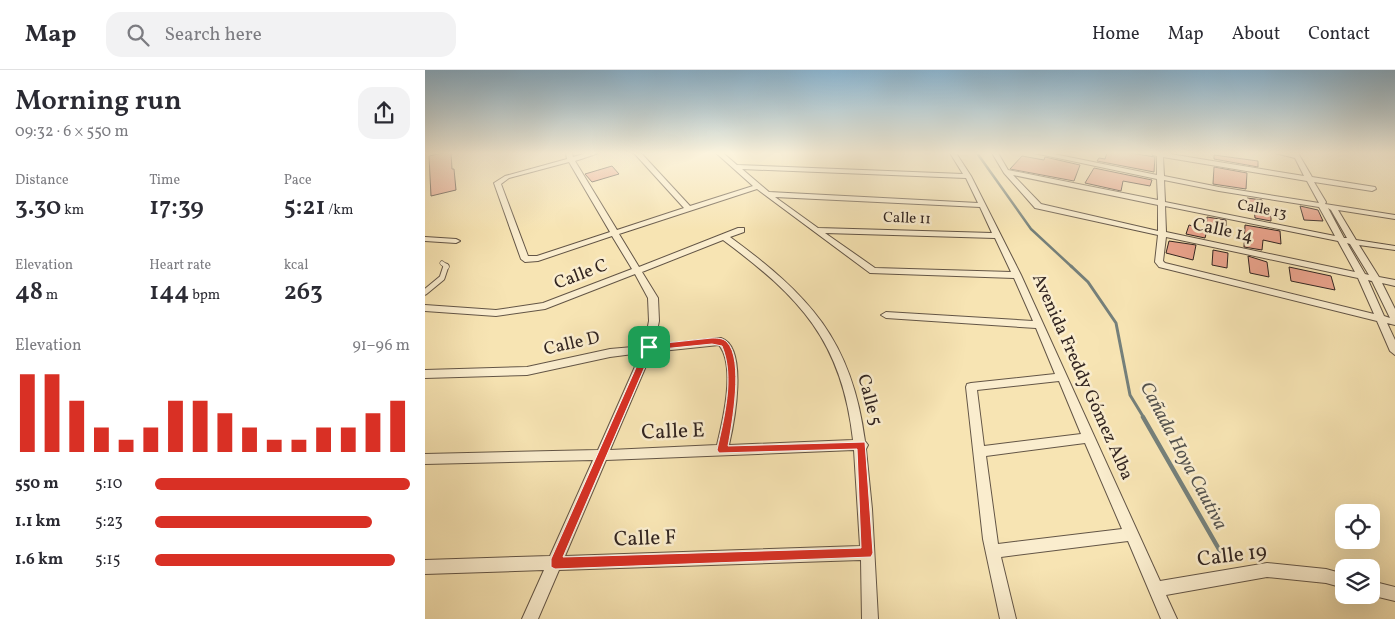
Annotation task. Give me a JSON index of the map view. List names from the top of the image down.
{
  "streets": {
    "street": [
      "Calle 13",
      "Calle 11",
      "Calle 14",
      "Calle C",
      "Calle D",
      "Avenida Freddy Gómez Alba",
      "Calle 5",
      "Calle E",
      "Calle F",
      "Calle 19"
    ]
  },
  "crossings": [
    ["Calle 11", "Avenida Freddy Gómez Alba"],
    ["Calle C", "Calle 5"],
    ["Calle D", "Calle E"],
    ["Avenida Freddy Gómez Alba", "Calle 19"],
    ["Calle 5", "Calle E"],
    ["Calle 5", "Calle F"]
  ],
  "water": ["Cañada Hoya Cautiva"],
  "page": {
    "header": "Map",
    "search": "Search here",
    "nav": [
      "Home",
      "Map",
      "About",
      "Contact"
    ],
    "heading": ["Morning run", "09:32 · 6 × 550 m"],
    "stats": [
      ["Distance", "3.30 km"],
      ["Time", "17:39"],
      ["Pace", "5:21 /km"],
      ["Elevation", "48 m"],
      ["Heart rate", "144 bpm"],
      ["kcal", "263"]
    ],
    "chart": ["Elevation", "91–96 m"],
    "list": [
      {
        "name": "550 m",
        "note": "5:10"
      },
      {
        "name": "1.1 km",
        "note": "5:23"
      },
      {
        "name": "1.6 km",
        "note": "5:15"
      }
    ]
  }
}
